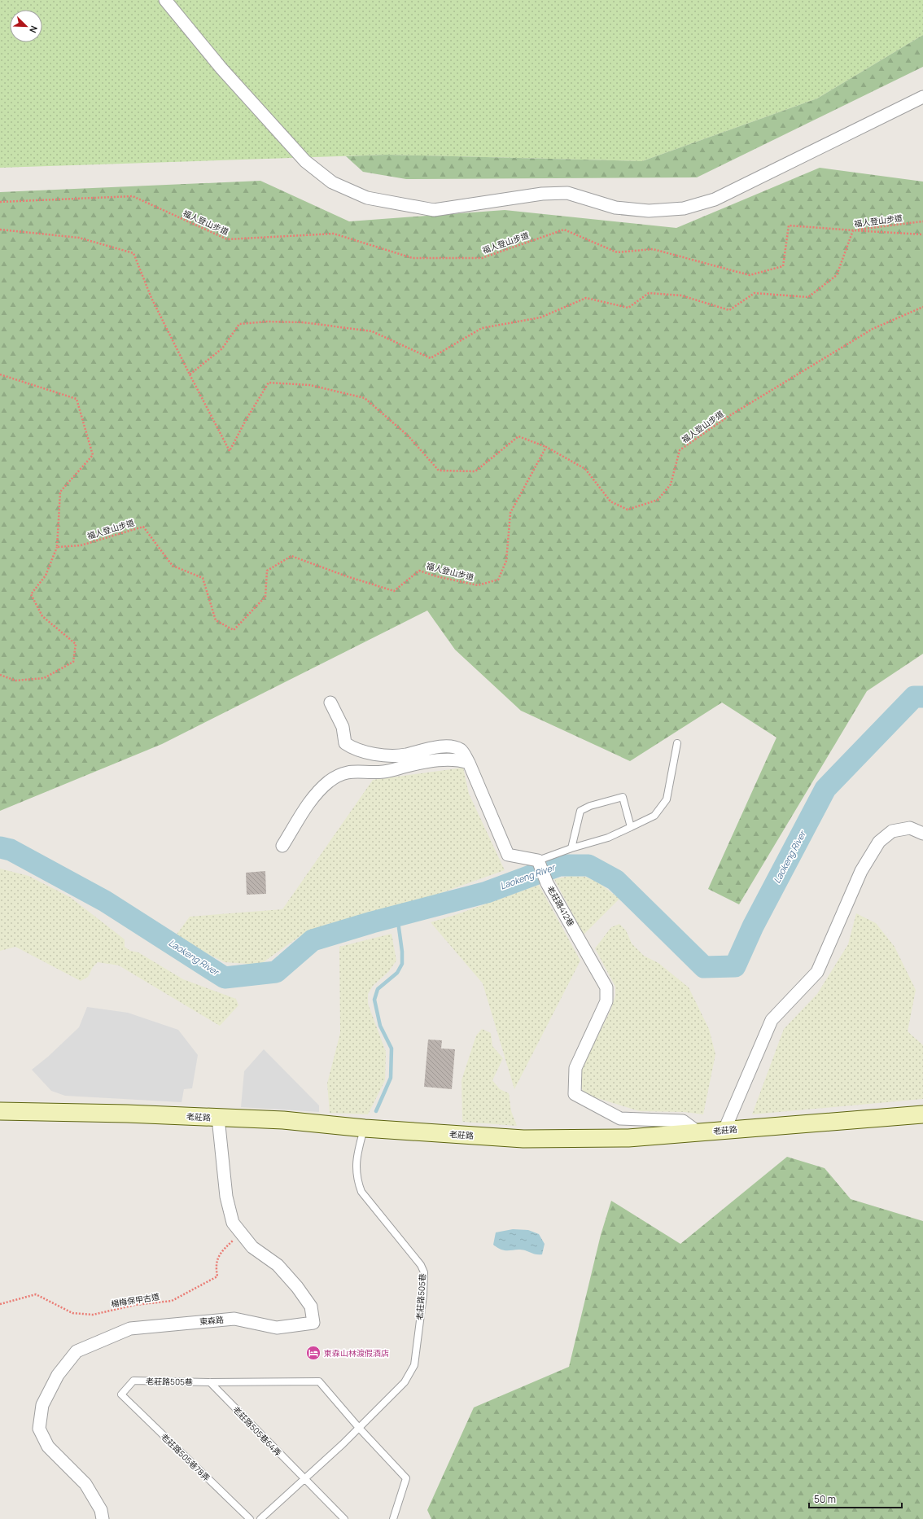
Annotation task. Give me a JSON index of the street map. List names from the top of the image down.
{
  "streets": {
    "street": ["老莊路412巷", "老莊路", "東森路"],
    "lane": ["老莊路505巷", "老莊路505巷64弄", "老莊路505巷78弄"],
    "path": ["福人登山步道", "楊梅保甲古道"]
  },
  "crossings": [
    ["老莊路412巷", "老莊路"],
    ["老莊路", "老莊路505巷"],
    ["老莊路", "東森路"],
    ["老莊路505巷", "老莊路505巷64弄"],
    ["老莊路505巷", "老莊路505巷78弄"],
    ["楊梅保甲古道", "東森路"]
  ],
  "water": ["Laokeng River"],
  "places": {
    "hotel": ["東森山林渡假酒店"]
  },
  "scale_bar": "50 m",
  "north": "bottom right"
}
